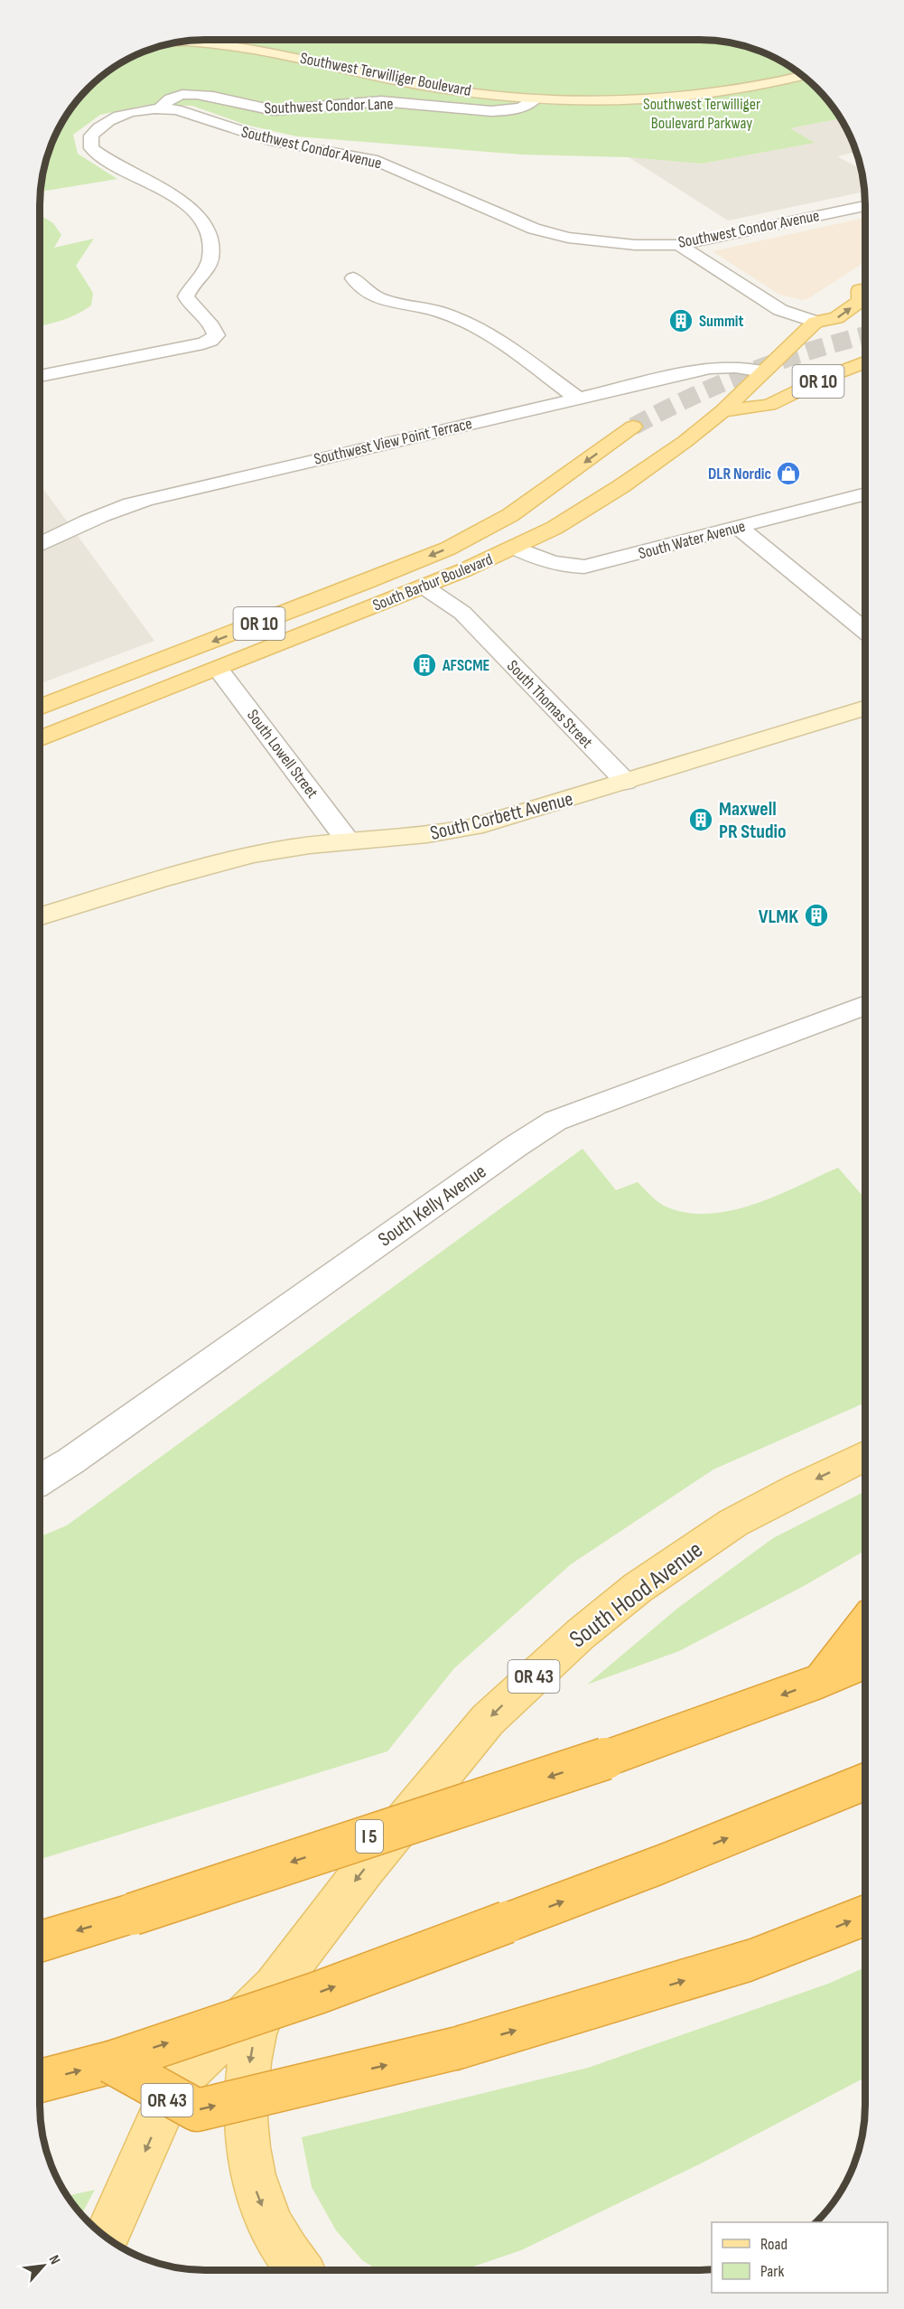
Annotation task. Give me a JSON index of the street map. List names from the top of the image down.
{
  "streets": {
    "highway": ["I 5"],
    "main road": [
      "Southwest Terwilliger Boulevard",
      "OR 10",
      "South Barbur Boulevard",
      "South Corbett Avenue",
      "South Hood Avenue",
      "OR 43"
    ],
    "street": [
      "Southwest Condor Lane",
      "Southwest Condor Avenue",
      "Southwest View Point Terrace",
      "South Water Avenue",
      "South Thomas Street",
      "South Lowell Street",
      "South Kelly Avenue"
    ]
  },
  "crossings": [
    ["Southwest Terwilliger Boulevard", "Southwest Condor Lane"],
    ["Southwest Condor Lane", "Southwest Condor Avenue"],
    ["OR 10", "South Barbur Boulevard"],
    ["Southwest View Point Terrace", "South Barbur Boulevard"],
    ["South Water Avenue", "South Barbur Boulevard"],
    ["South Barbur Boulevard", "South Thomas Street"],
    ["South Barbur Boulevard", "South Lowell Street"],
    ["South Thomas Street", "South Corbett Avenue"],
    ["South Lowell Street", "South Corbett Avenue"],
    ["South Hood Avenue", "OR 43"]
  ],
  "one_way": ["South Hood Avenue"],
  "parks": ["Southwest Terwilliger Boulevard Parkway"],
  "places": {
    "building": [
      "Summit",
      "AFSCME",
      "Maxwell PR Studio",
      "VLMK"
    ],
    "shop": ["DLR Nordic"]
  },
  "legend": ["Road", "Park"],
  "north": "top right"
}
